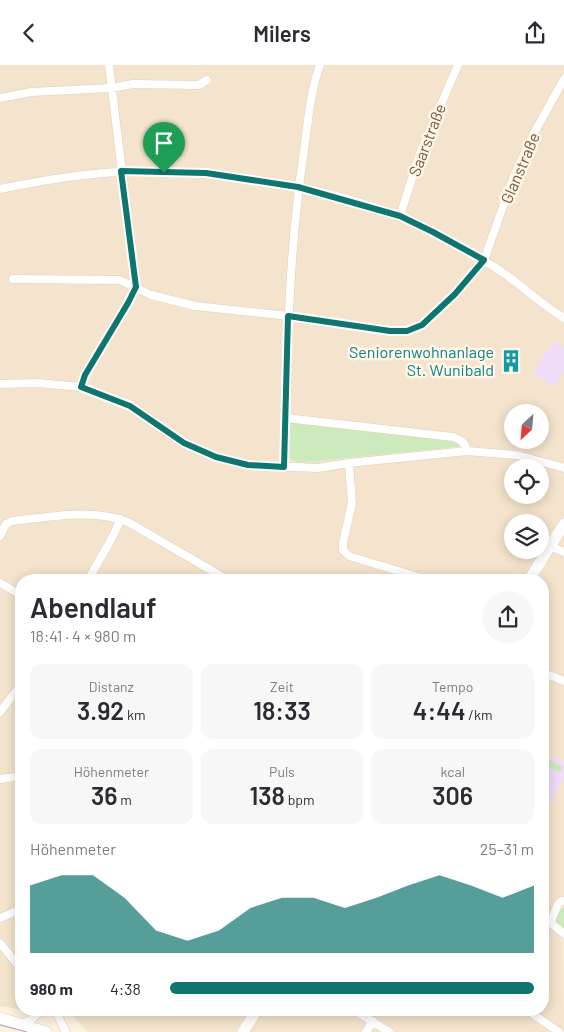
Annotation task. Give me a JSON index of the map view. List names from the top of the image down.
{
  "streets": {
    "street": ["Saarstraße", "Glanstraße"]
  },
  "places": {
    "building": ["Seniorenwohnanlage St. Wunibald"]
  },
  "north": "bottom left",
  "page": {
    "header": "Milers",
    "heading": ["Abendlauf", "18:41 · 4 × 980 m"],
    "stats": [
      ["Distanz", "3.92 km"],
      ["Zeit", "18:33"],
      ["Tempo", "4:44 /km"],
      ["Höhenmeter", "36 m"],
      ["Puls", "138 bpm"],
      ["kcal", "306"]
    ],
    "chart": ["Höhenmeter", "25–31 m"],
    "list": [
      {
        "name": "980 m",
        "note": "4:38"
      }
    ]
  }
}
